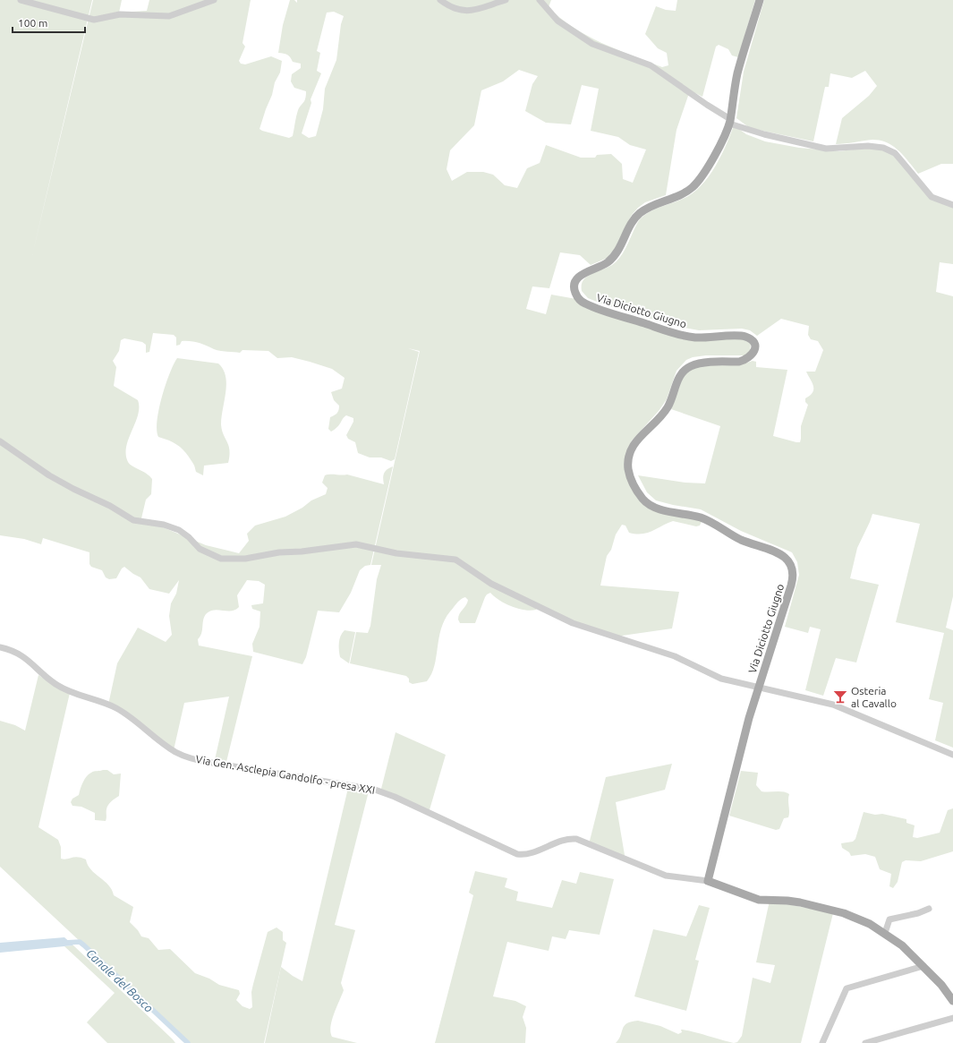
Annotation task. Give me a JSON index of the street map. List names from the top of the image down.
{
  "streets": {
    "main road": ["Via Diciotto Giugno"],
    "street": ["Via Gen. Asclepia Gandolfo - presa XXI"]
  },
  "crossings": [
    ["Via Diciotto Giugno", "Via Gen. Asclepia Gandolfo - presa XXI"]
  ],
  "water": ["Canale del Bosco"],
  "places": {
    "bar": ["Osteria al Cavallo"]
  },
  "scale_bar": "100 m"
}
